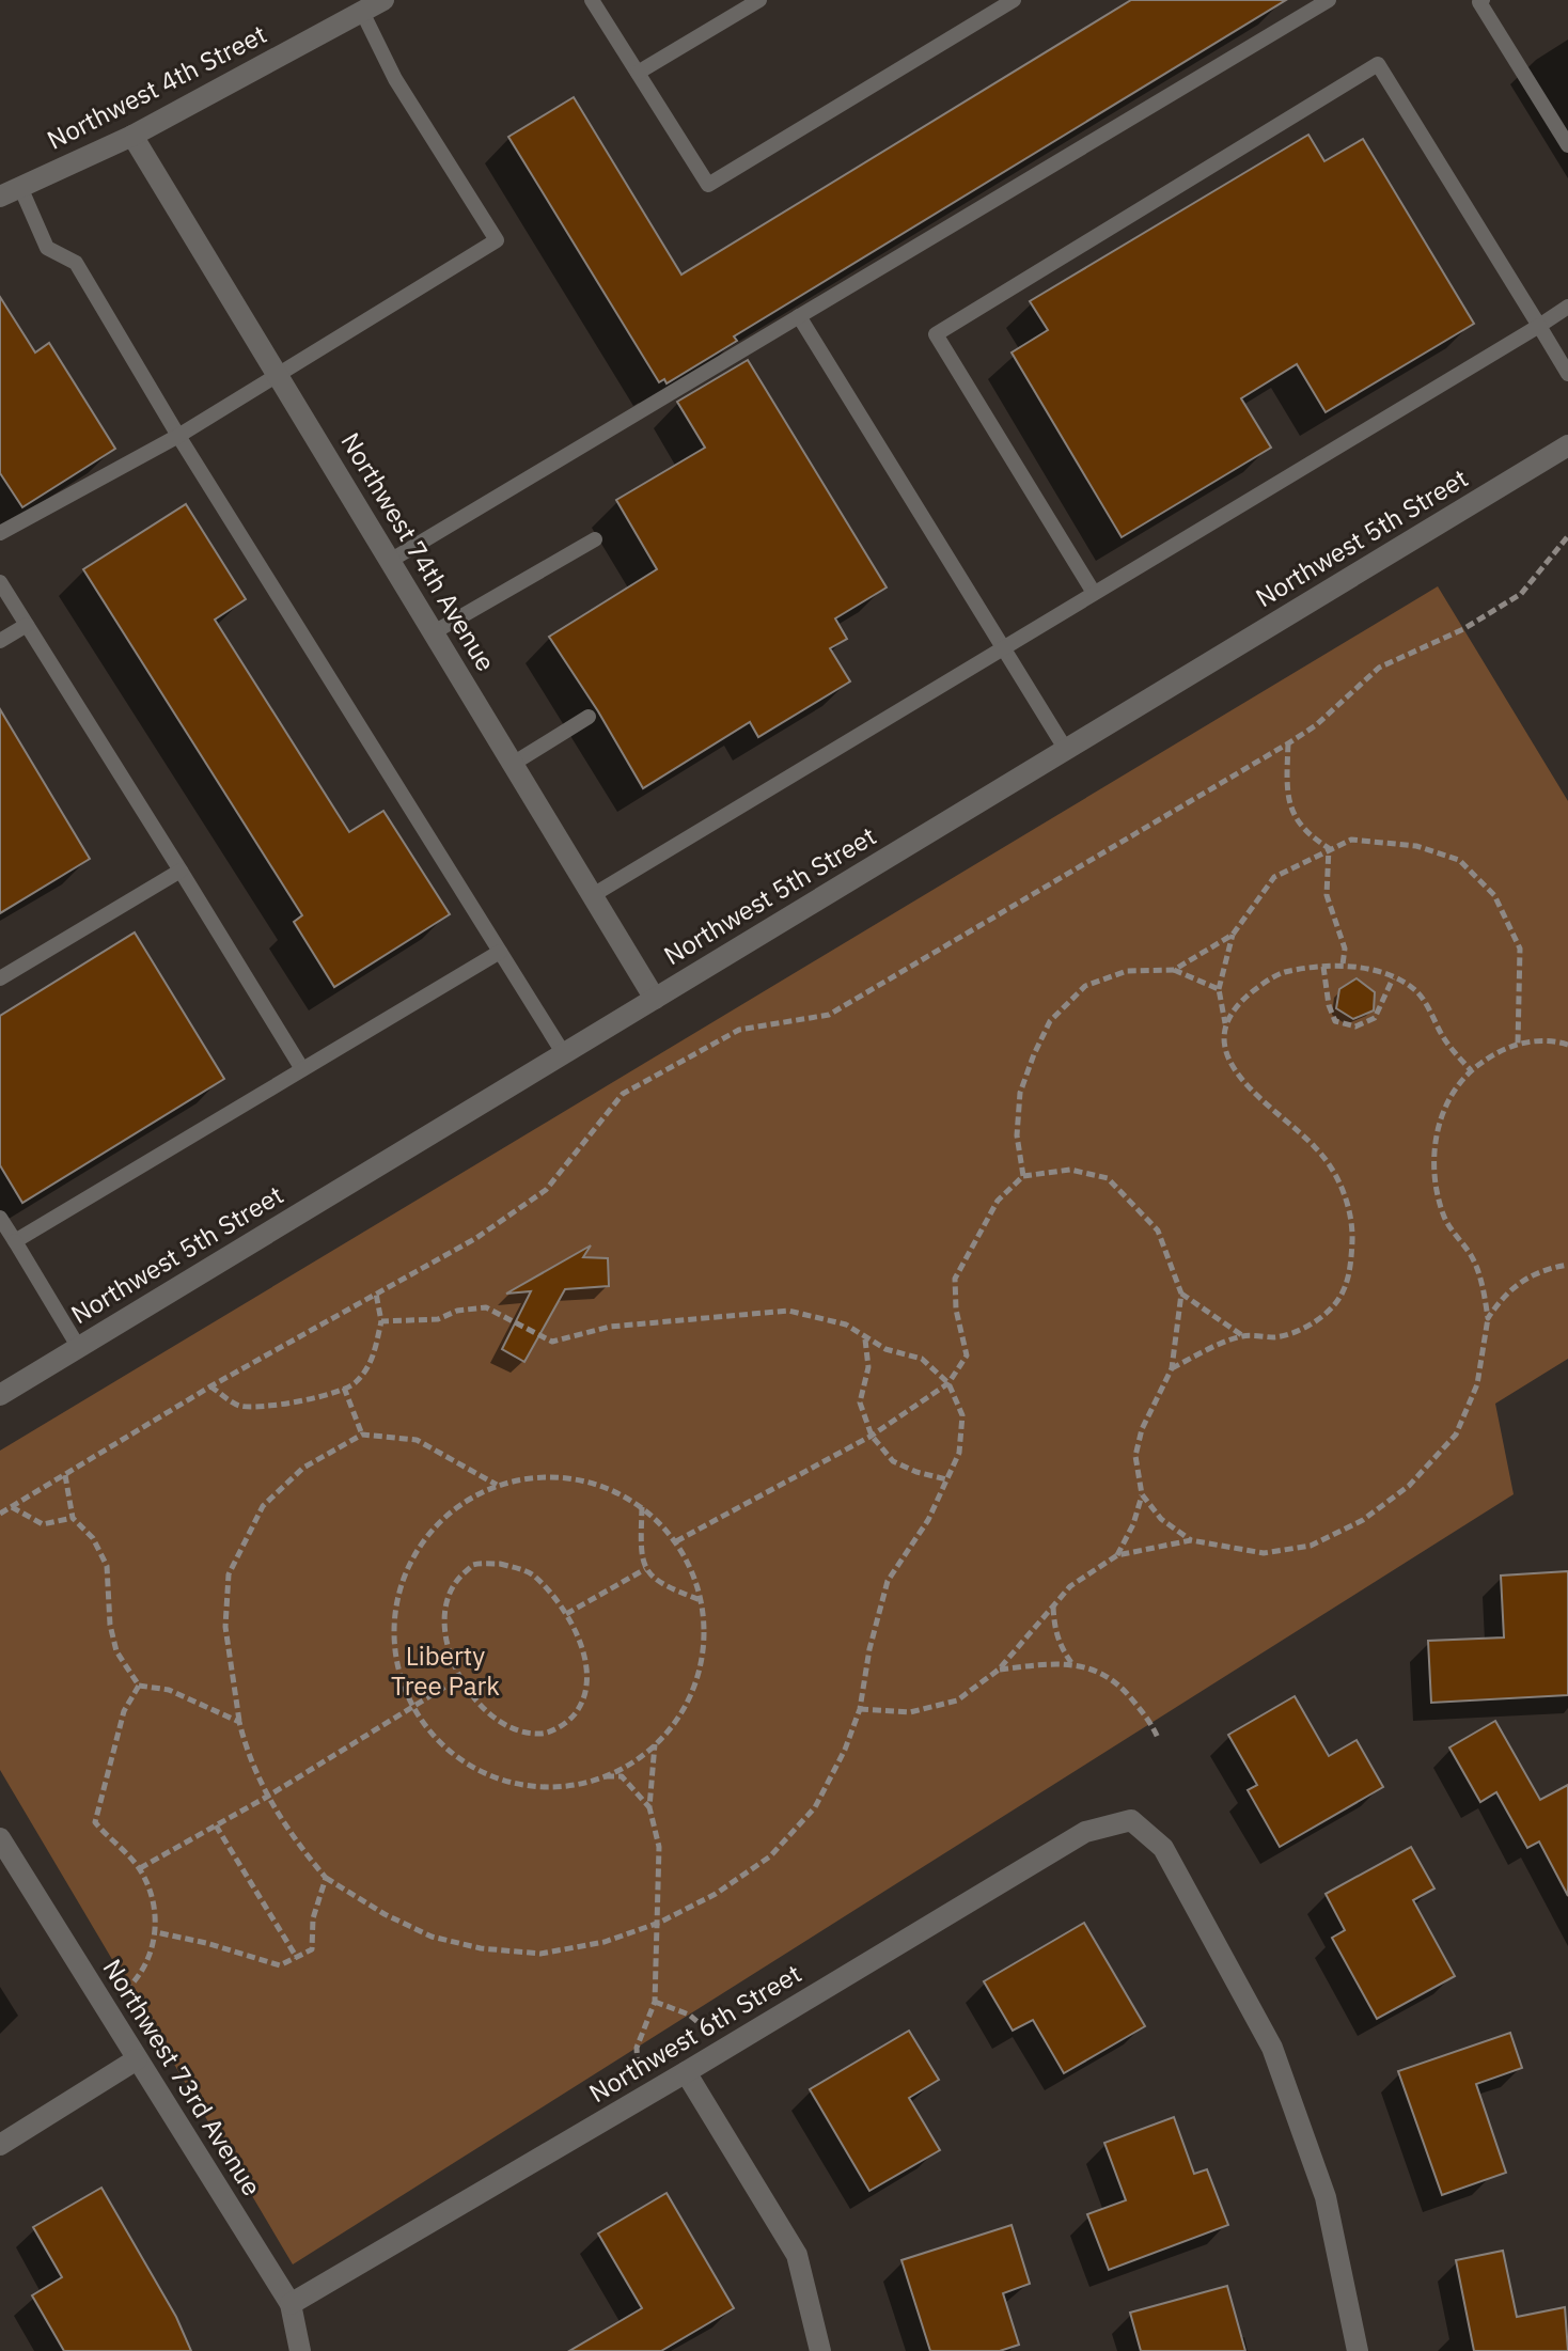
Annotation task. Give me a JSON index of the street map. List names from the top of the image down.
{
  "streets": {
    "street": [
      "Northwest 4th Street",
      "Northwest 5th Street",
      "Northwest 74th Avenue",
      "Northwest 6th Street",
      "Northwest 73rd Avenue"
    ]
  },
  "crossings": [
    ["Northwest 4th Street", "Northwest 74th Avenue"],
    ["Northwest 5th Street", "Northwest 74th Avenue"],
    ["Northwest 6th Street", "Northwest 73rd Avenue"]
  ],
  "parks": ["Liberty Tree Park"]
}
